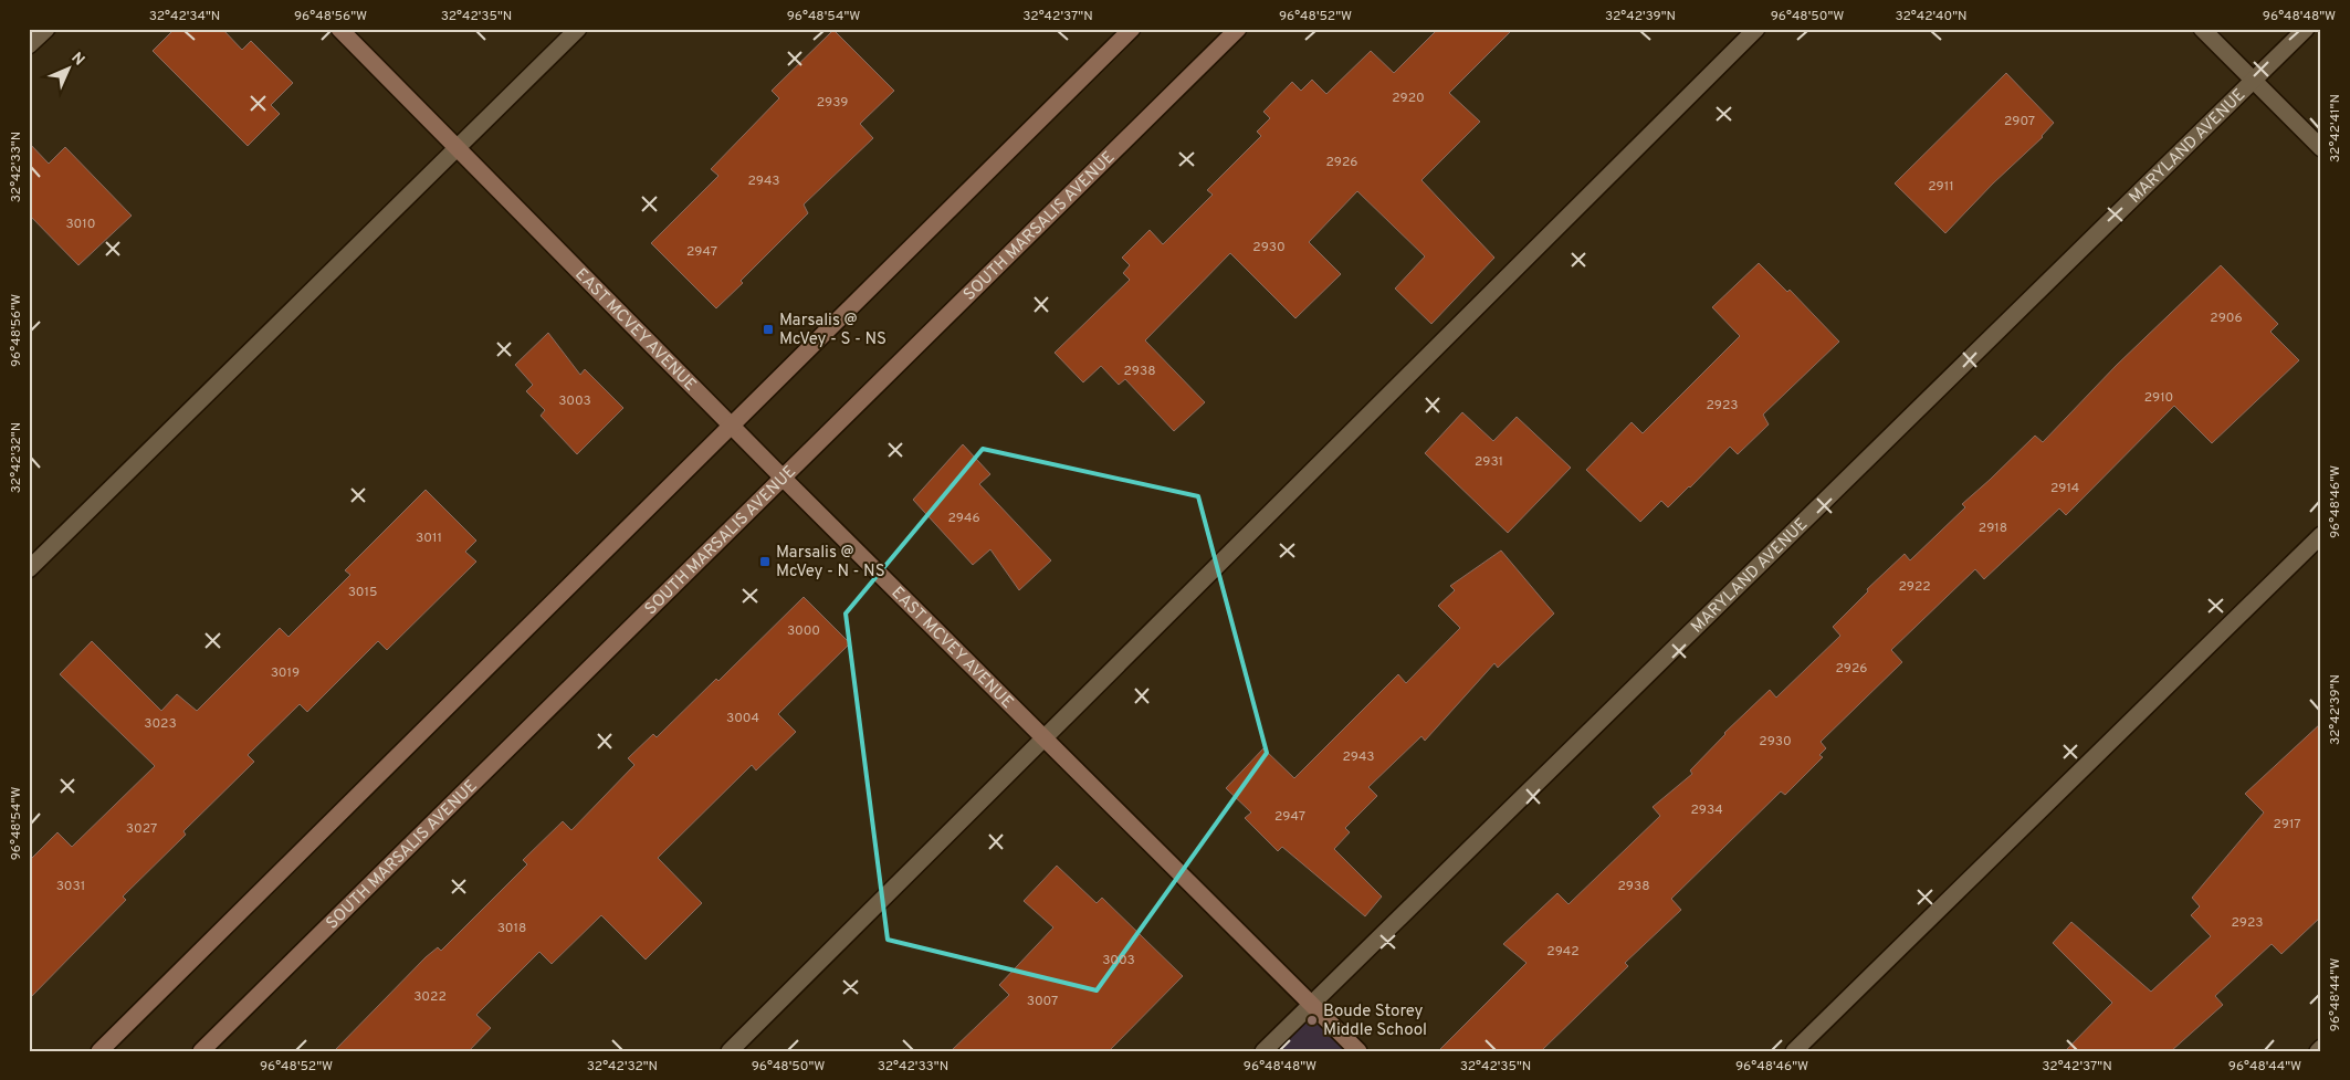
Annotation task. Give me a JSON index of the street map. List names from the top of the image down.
{
  "streets": {
    "main road": ["SOUTH MARSALIS AVENUE", "EAST MCVEY AVENUE"],
    "street": ["MARYLAND AVENUE"]
  },
  "crossings": [
    ["MARYLAND AVENUE", "EAST MCVEY AVENUE"],
    ["SOUTH MARSALIS AVENUE", "EAST MCVEY AVENUE"]
  ],
  "places": {
    "transit": ["Marsalis @ McVey - S - NS", "Marsalis @ McVey - N - NS"],
    "other": ["Boude Storey Middle School"]
  },
  "house_numbers": [
    "2920",
    "2939",
    "2907",
    "2926",
    "2943",
    "2911",
    "3010",
    "2930",
    "2947",
    "2906",
    "2938",
    "2910",
    "3003",
    "2923",
    "2931",
    "2914",
    "2946",
    "2918",
    "3011",
    "2922",
    "3015",
    "3000",
    "2926",
    "3019",
    "3004",
    "3023",
    "2930",
    "2943",
    "2934",
    "2947",
    "2917",
    "3027",
    "3031",
    "2938",
    "2923",
    "3018",
    "2942",
    "3003",
    "3022",
    "3007"
  ],
  "north": "top right",
  "coordinates": [
    "32°42'34\"N",
    "96°48'56\"W",
    "32°42'35\"N",
    "96°48'54\"W",
    "32°42'37\"N",
    "96°48'52\"W",
    "32°42'39\"N",
    "96°48'50\"W",
    "32°42'40\"N",
    "96°48'48\"W",
    "32°42'41\"N",
    "32°42'33\"N",
    "32°42'32\"N",
    "96°48'46\"W",
    "96°48'44\"W"
  ]
}
